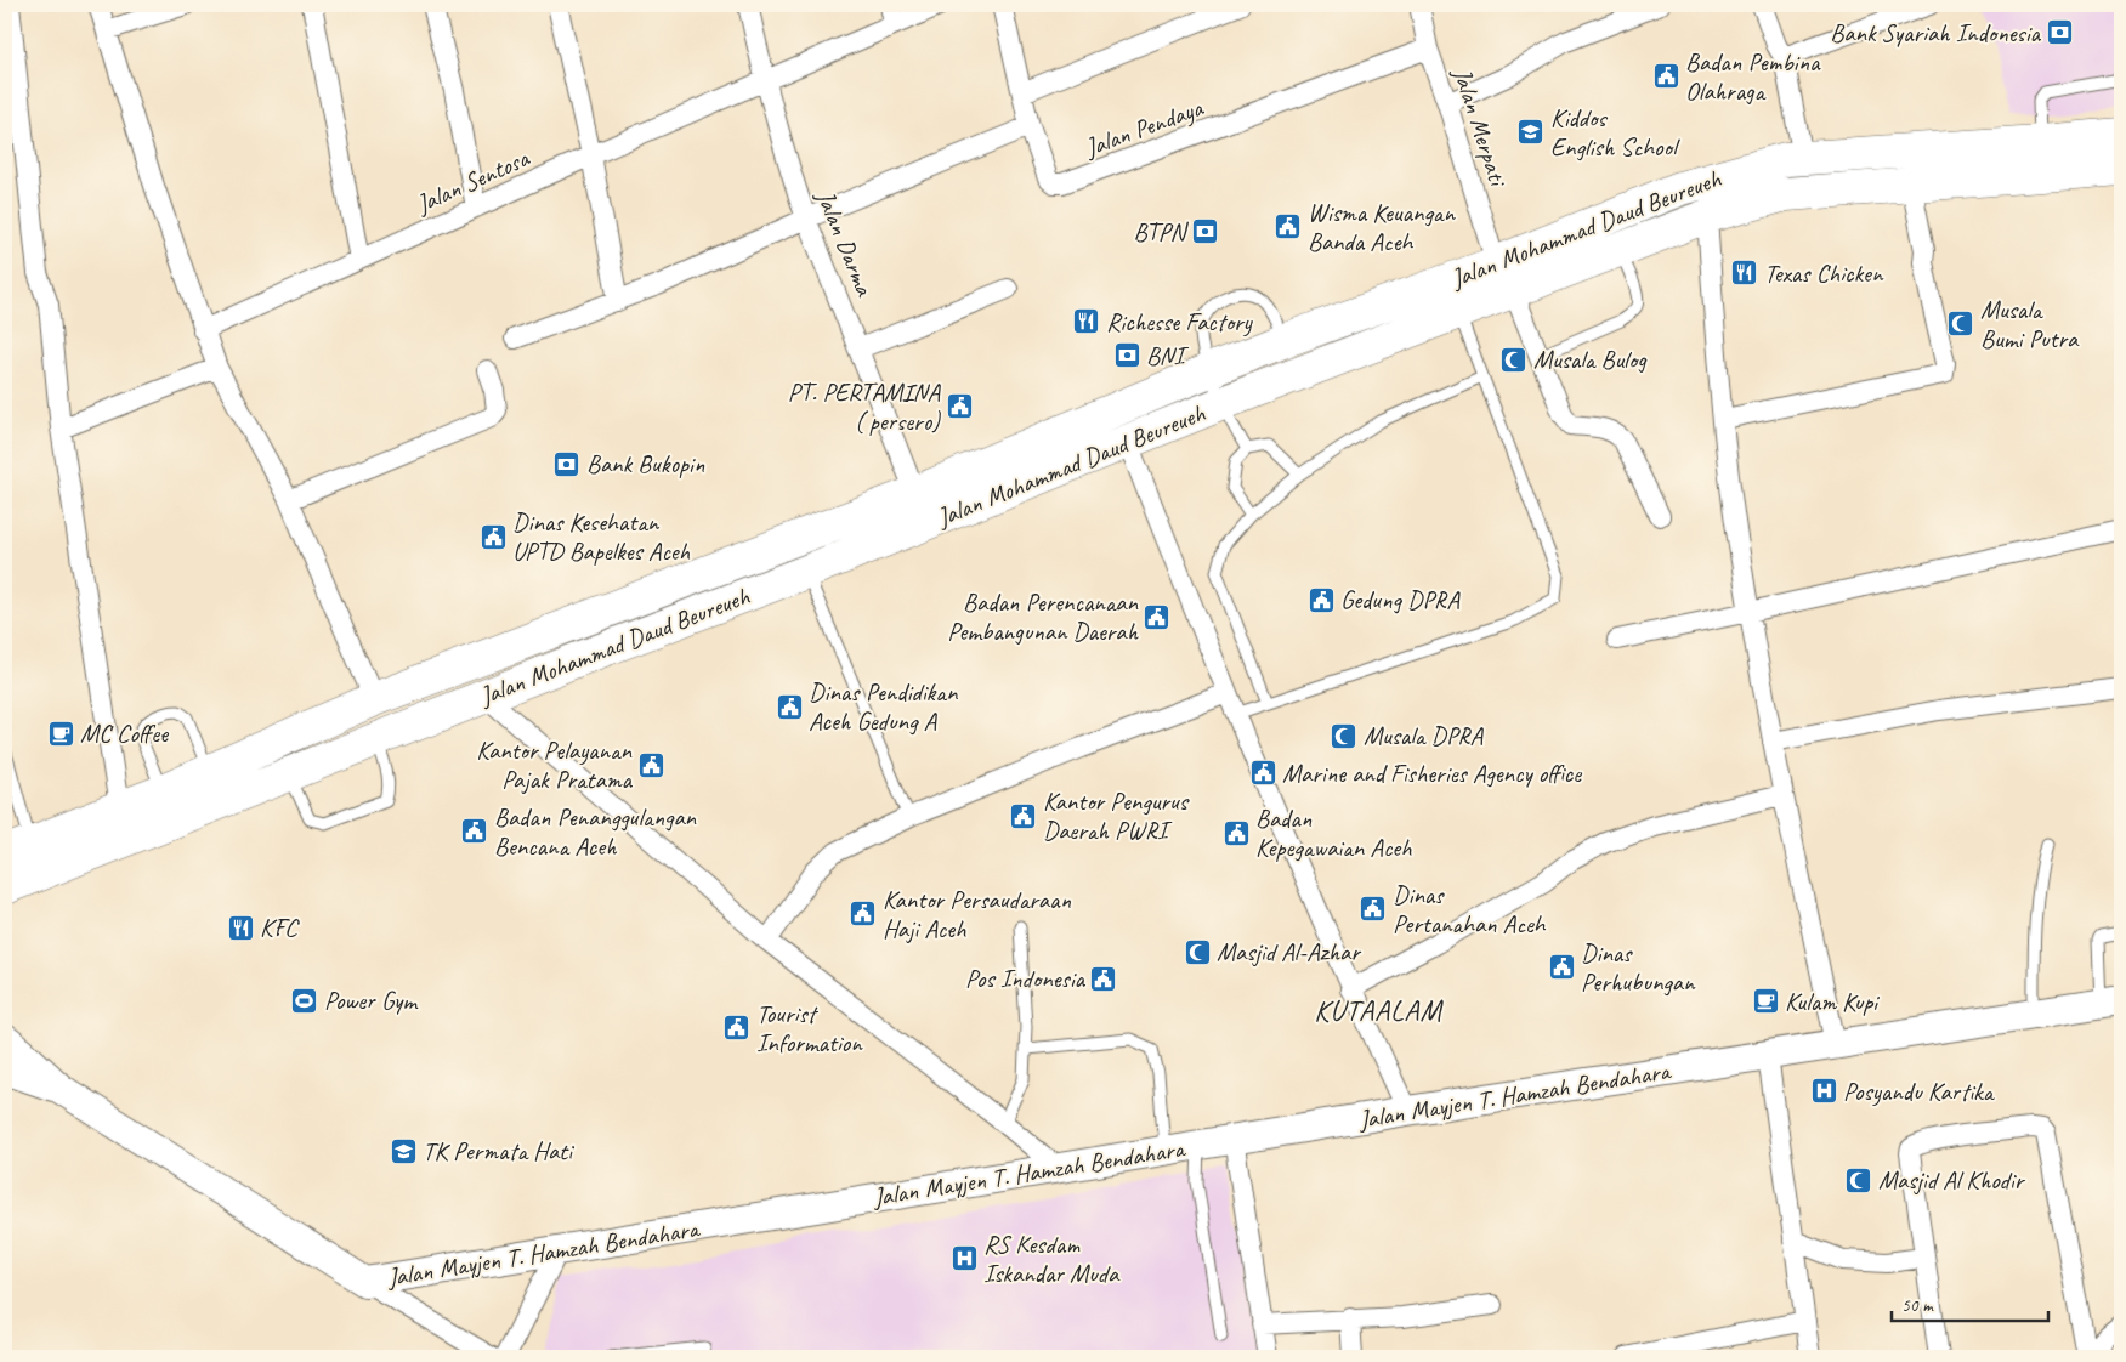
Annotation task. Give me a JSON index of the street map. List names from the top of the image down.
{
  "streets": {
    "highway": ["Jalan Mohammad Daud Beureueh"],
    "street": [
      "Jalan Merpati",
      "Jalan Pendaya",
      "Jalan Sentosa",
      "Jalan Darma",
      "Jalan Mayjen T. Hamzah Bendahara"
    ]
  },
  "crossings": [
    ["Jalan Merpati", "Jalan Pendaya"],
    ["Jalan Merpati", "Jalan Mohammad Daud Beureueh"],
    ["Jalan Sentosa", "Jalan Darma"],
    ["Jalan Mohammad Daud Beureueh", "Jalan Darma"]
  ],
  "districts": ["KUTAALAM"],
  "places": {
    "bank": [
      "Bank Syariah Indonesia",
      "BTPN",
      "BNI",
      "Bank Bukopin"
    ],
    "public building": [
      "Badan Pembina Olahraga",
      "Wisma Keuangan Banda Aceh",
      "PT. PERTAMINA ( persero)",
      "Dinas Kesehatan UPTD Bapelkes Aceh",
      "Gedung DPRA",
      "Badan Perencanaan Pembangunan Daerah",
      "Dinas Pendidikan Aceh Gedung A",
      "Kantor Pelayanan Pajak Pratama",
      "Marine and Fisheries Agency office",
      "Kantor Pengurus Daerah PWRI",
      "Badan Penanggulangan Bencana Aceh",
      "Badan Kepegawaian Aceh",
      "Dinas Pertanahan Aceh",
      "Kantor Persaudaraan Haji Aceh",
      "Dinas Perhubungan",
      "Pos Indonesia",
      "Tourist Information"
    ],
    "school or university": ["Kiddos English School", "TK Permata Hati"],
    "restaurant": ["Texas Chicken", "Richesse Factory", "KFC"],
    "mosque": [
      "Musala Bumi Putra",
      "Musala Bulog",
      "Musala DPRA",
      "Masjid Al-Azhar",
      "Masjid Al Khodir"
    ],
    "cafe": ["MC Coffee", "Kulam Kupi"],
    "sports": ["Power Gym"],
    "hospital": ["Posyandu Kartika", "RS Kesdam Iskandar Muda"]
  },
  "scale_bar": "50 m"
}
